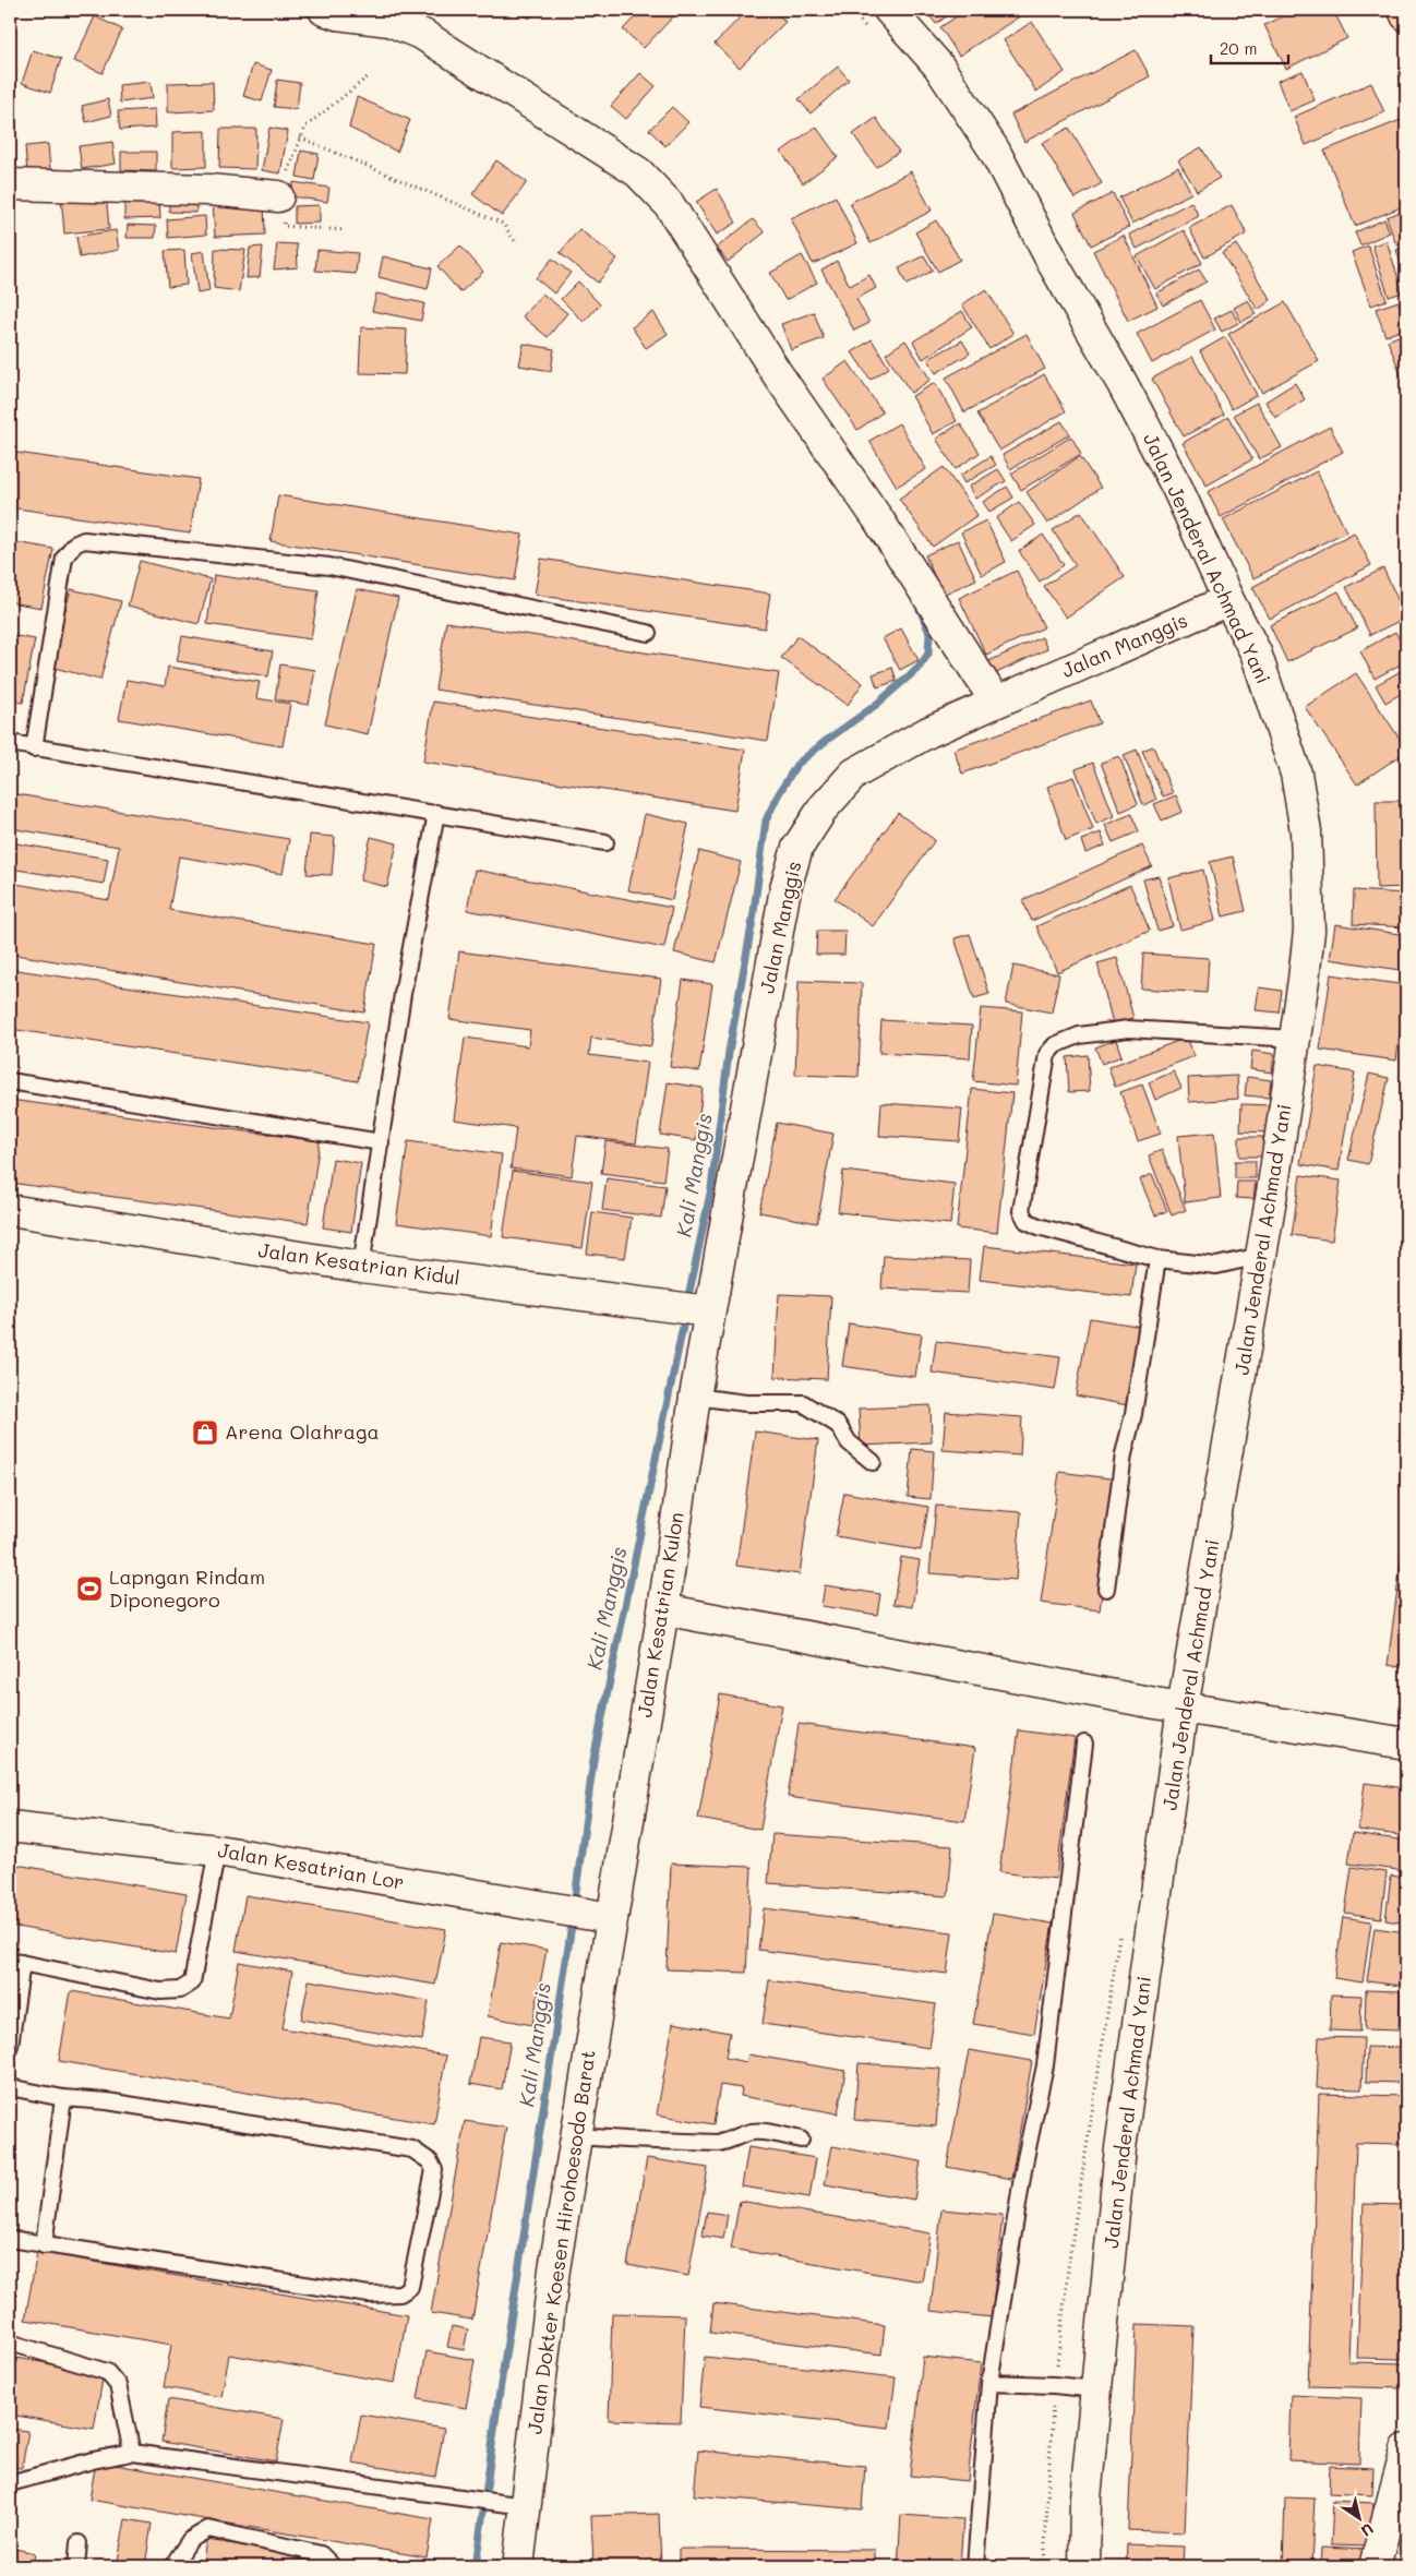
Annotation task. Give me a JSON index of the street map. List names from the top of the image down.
{
  "streets": {
    "street": [
      "Jalan Jenderal Achmad Yani",
      "Jalan Manggis",
      "Jalan Kesatrian Kidul",
      "Jalan Kesatrian Kulon",
      "Jalan Kesatrian Lor",
      "Jalan Dokter Koesen Hirohoesodo Barat"
    ]
  },
  "crossings": [
    ["Jalan Jenderal Achmad Yani", "Jalan Manggis"],
    ["Jalan Manggis", "Jalan Kesatrian Kidul"],
    ["Jalan Manggis", "Jalan Kesatrian Kulon"],
    ["Jalan Kesatrian Kidul", "Jalan Kesatrian Kulon"],
    ["Jalan Kesatrian Kulon", "Jalan Kesatrian Lor"],
    ["Jalan Kesatrian Kulon", "Jalan Dokter Koesen Hirohoesodo Barat"],
    ["Jalan Kesatrian Lor", "Jalan Dokter Koesen Hirohoesodo Barat"]
  ],
  "water": ["Kali Manggis"],
  "places": {
    "shop": ["Arena Olahraga"],
    "sports": ["Lapngan Rindam Diponegoro"]
  },
  "scale_bar": "20 m",
  "north": "bottom right"
}
